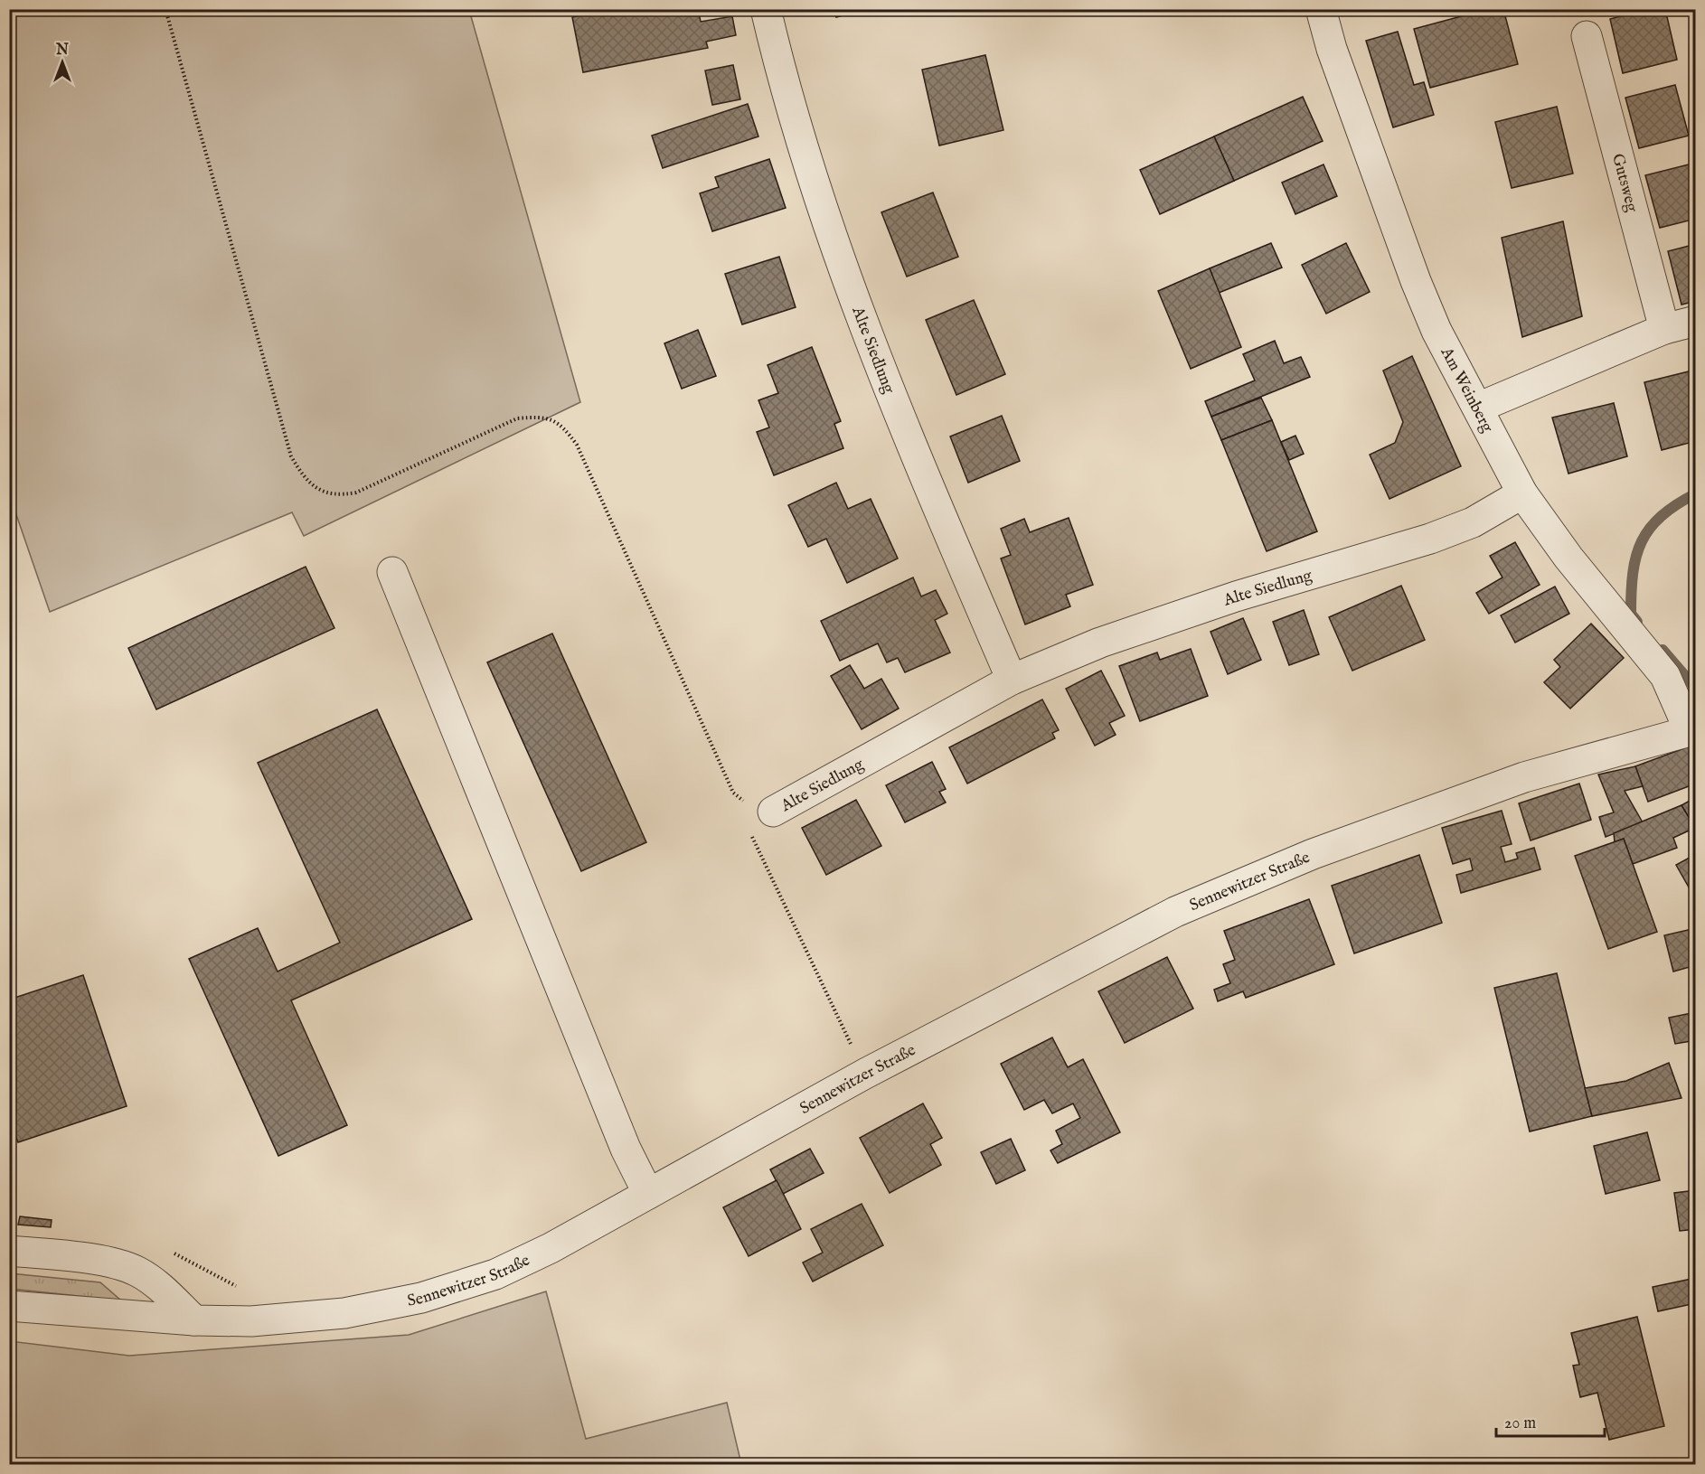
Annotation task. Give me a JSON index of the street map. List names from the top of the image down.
{
  "streets": {
    "street": [
      "Gutsweg",
      "Alte Siedlung",
      "Am Weinberg",
      "Sennewitzer Straße"
    ]
  },
  "crossings": [
    ["Alte Siedlung", "Am Weinberg"],
    ["Am Weinberg", "Sennewitzer Straße"]
  ],
  "scale_bar": "20 m",
  "north": "top"
}
